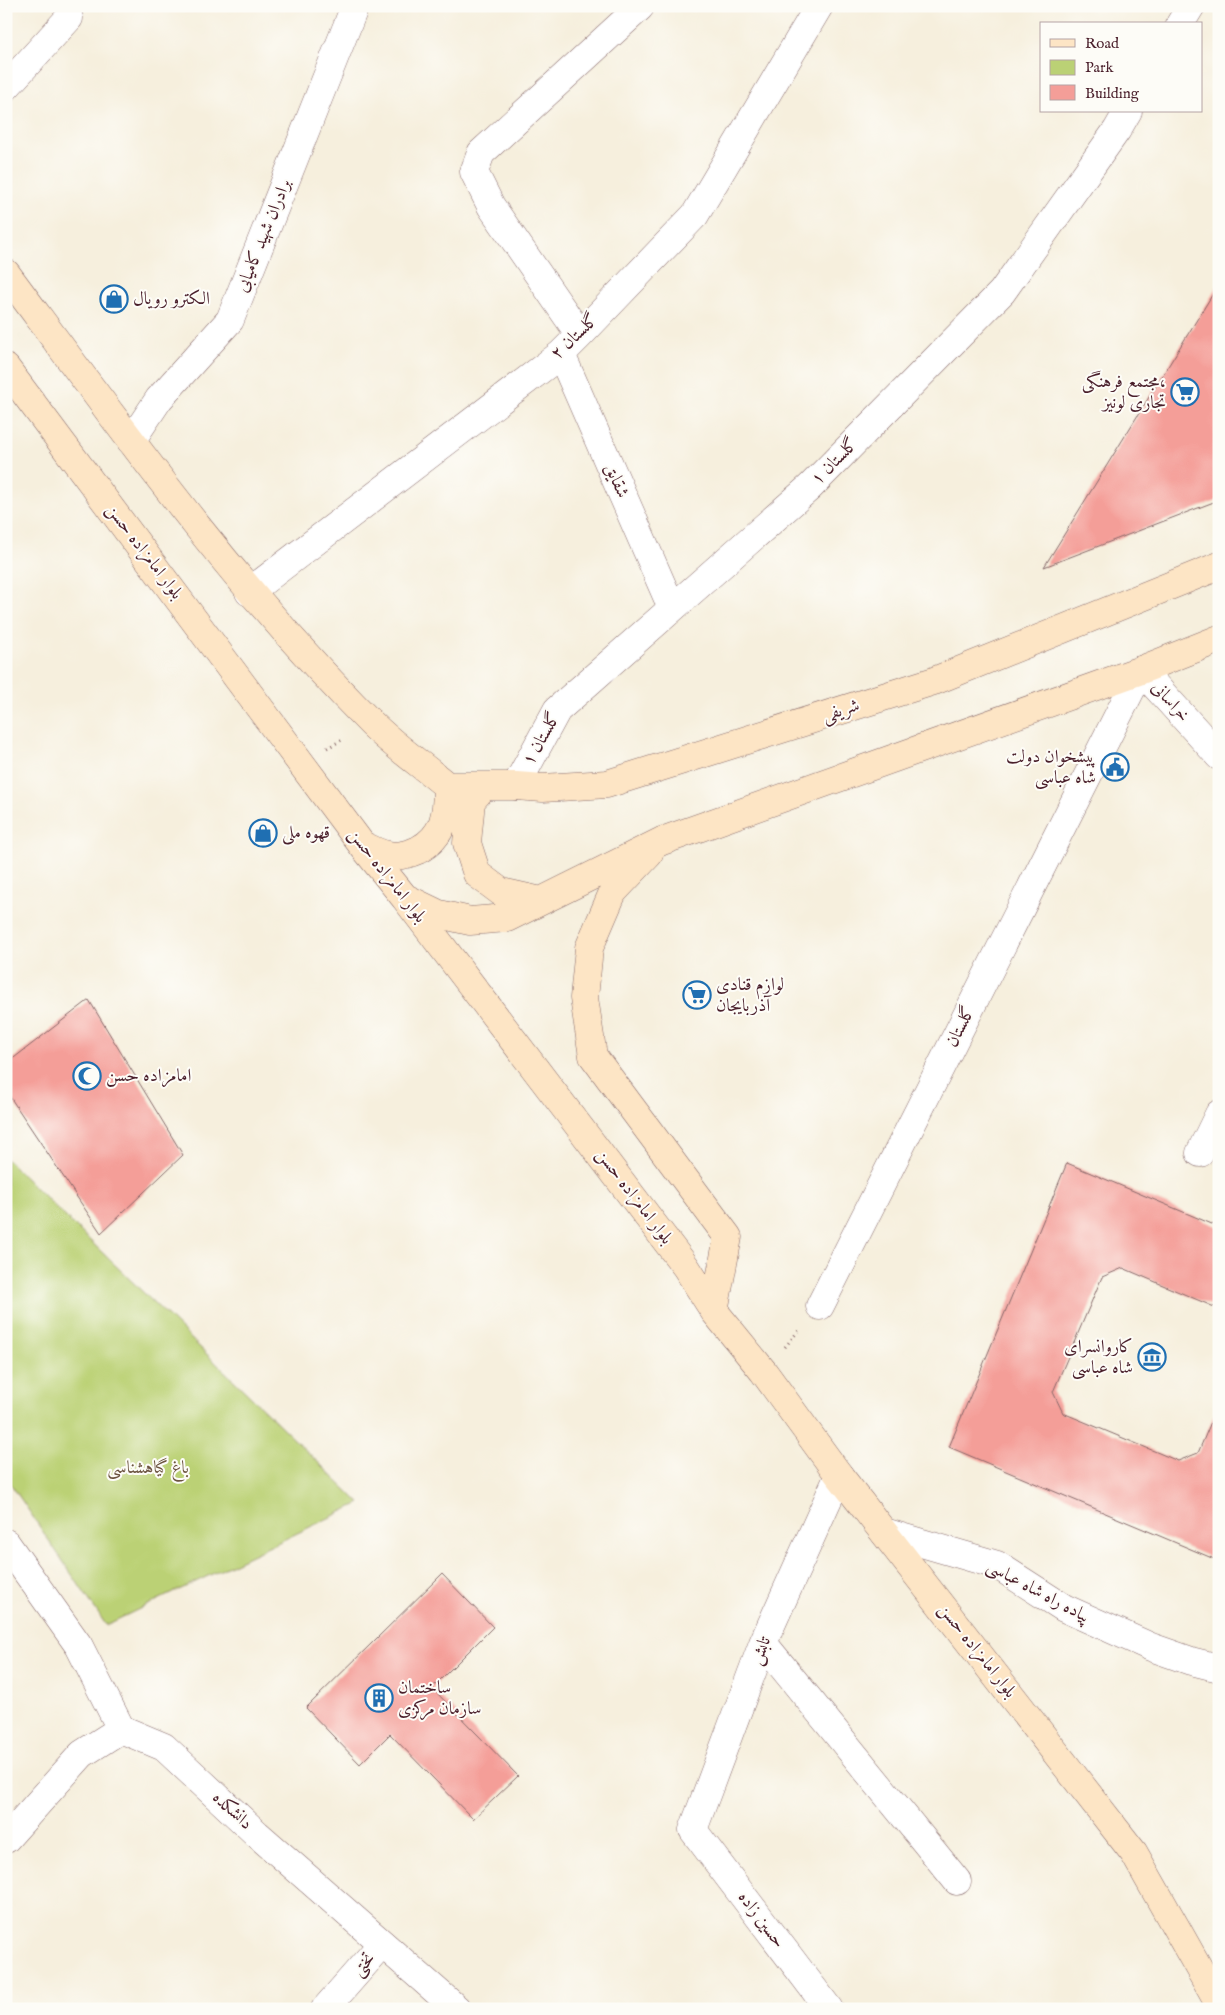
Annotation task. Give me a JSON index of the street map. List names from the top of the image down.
{
  "streets": {
    "main road": ["بلوار امامزاده حسن", "شریفی"],
    "street": [
      "برادران شهید کامیابی",
      "گلستان ۲",
      "گلستان ۱",
      "شقایق",
      "خراسانی",
      "گلستان",
      "پیاده راه شاه عباسی",
      "تابش",
      "دانشکده",
      "حسین زاده",
      "تختی"
    ]
  },
  "crossings": [
    ["گلستان ۲", "شقایق"],
    ["گلستان ۱", "شقایق"],
    ["گلستان ۱", "شریفی"],
    ["بلوار امامزاده حسن", "پیاده راه شاه عباسی"],
    ["بلوار امامزاده حسن", "تابش"],
    ["خراسانی", "گلستان"],
    ["تابش", "حسین زاده"],
    ["دانشکده", "تختی"]
  ],
  "parks": ["باغ گیاهشناسی"],
  "places": {
    "shop": ["الکترو رویال", "قهوه ملی"],
    "supermarket": ["مجتمع فرهنگی، تجاری لونیز", "لوازم قنادی آذربایجان"],
    "public building": ["پیشخوان دولت شاه عباسی"],
    "mosque": ["امامزاده حسن"],
    "museum": ["کاروانسرای شاه عباسی"],
    "building": ["ساختمان سازمان مرکزی"]
  },
  "legend": ["Road", "Park", "Building"]
}
